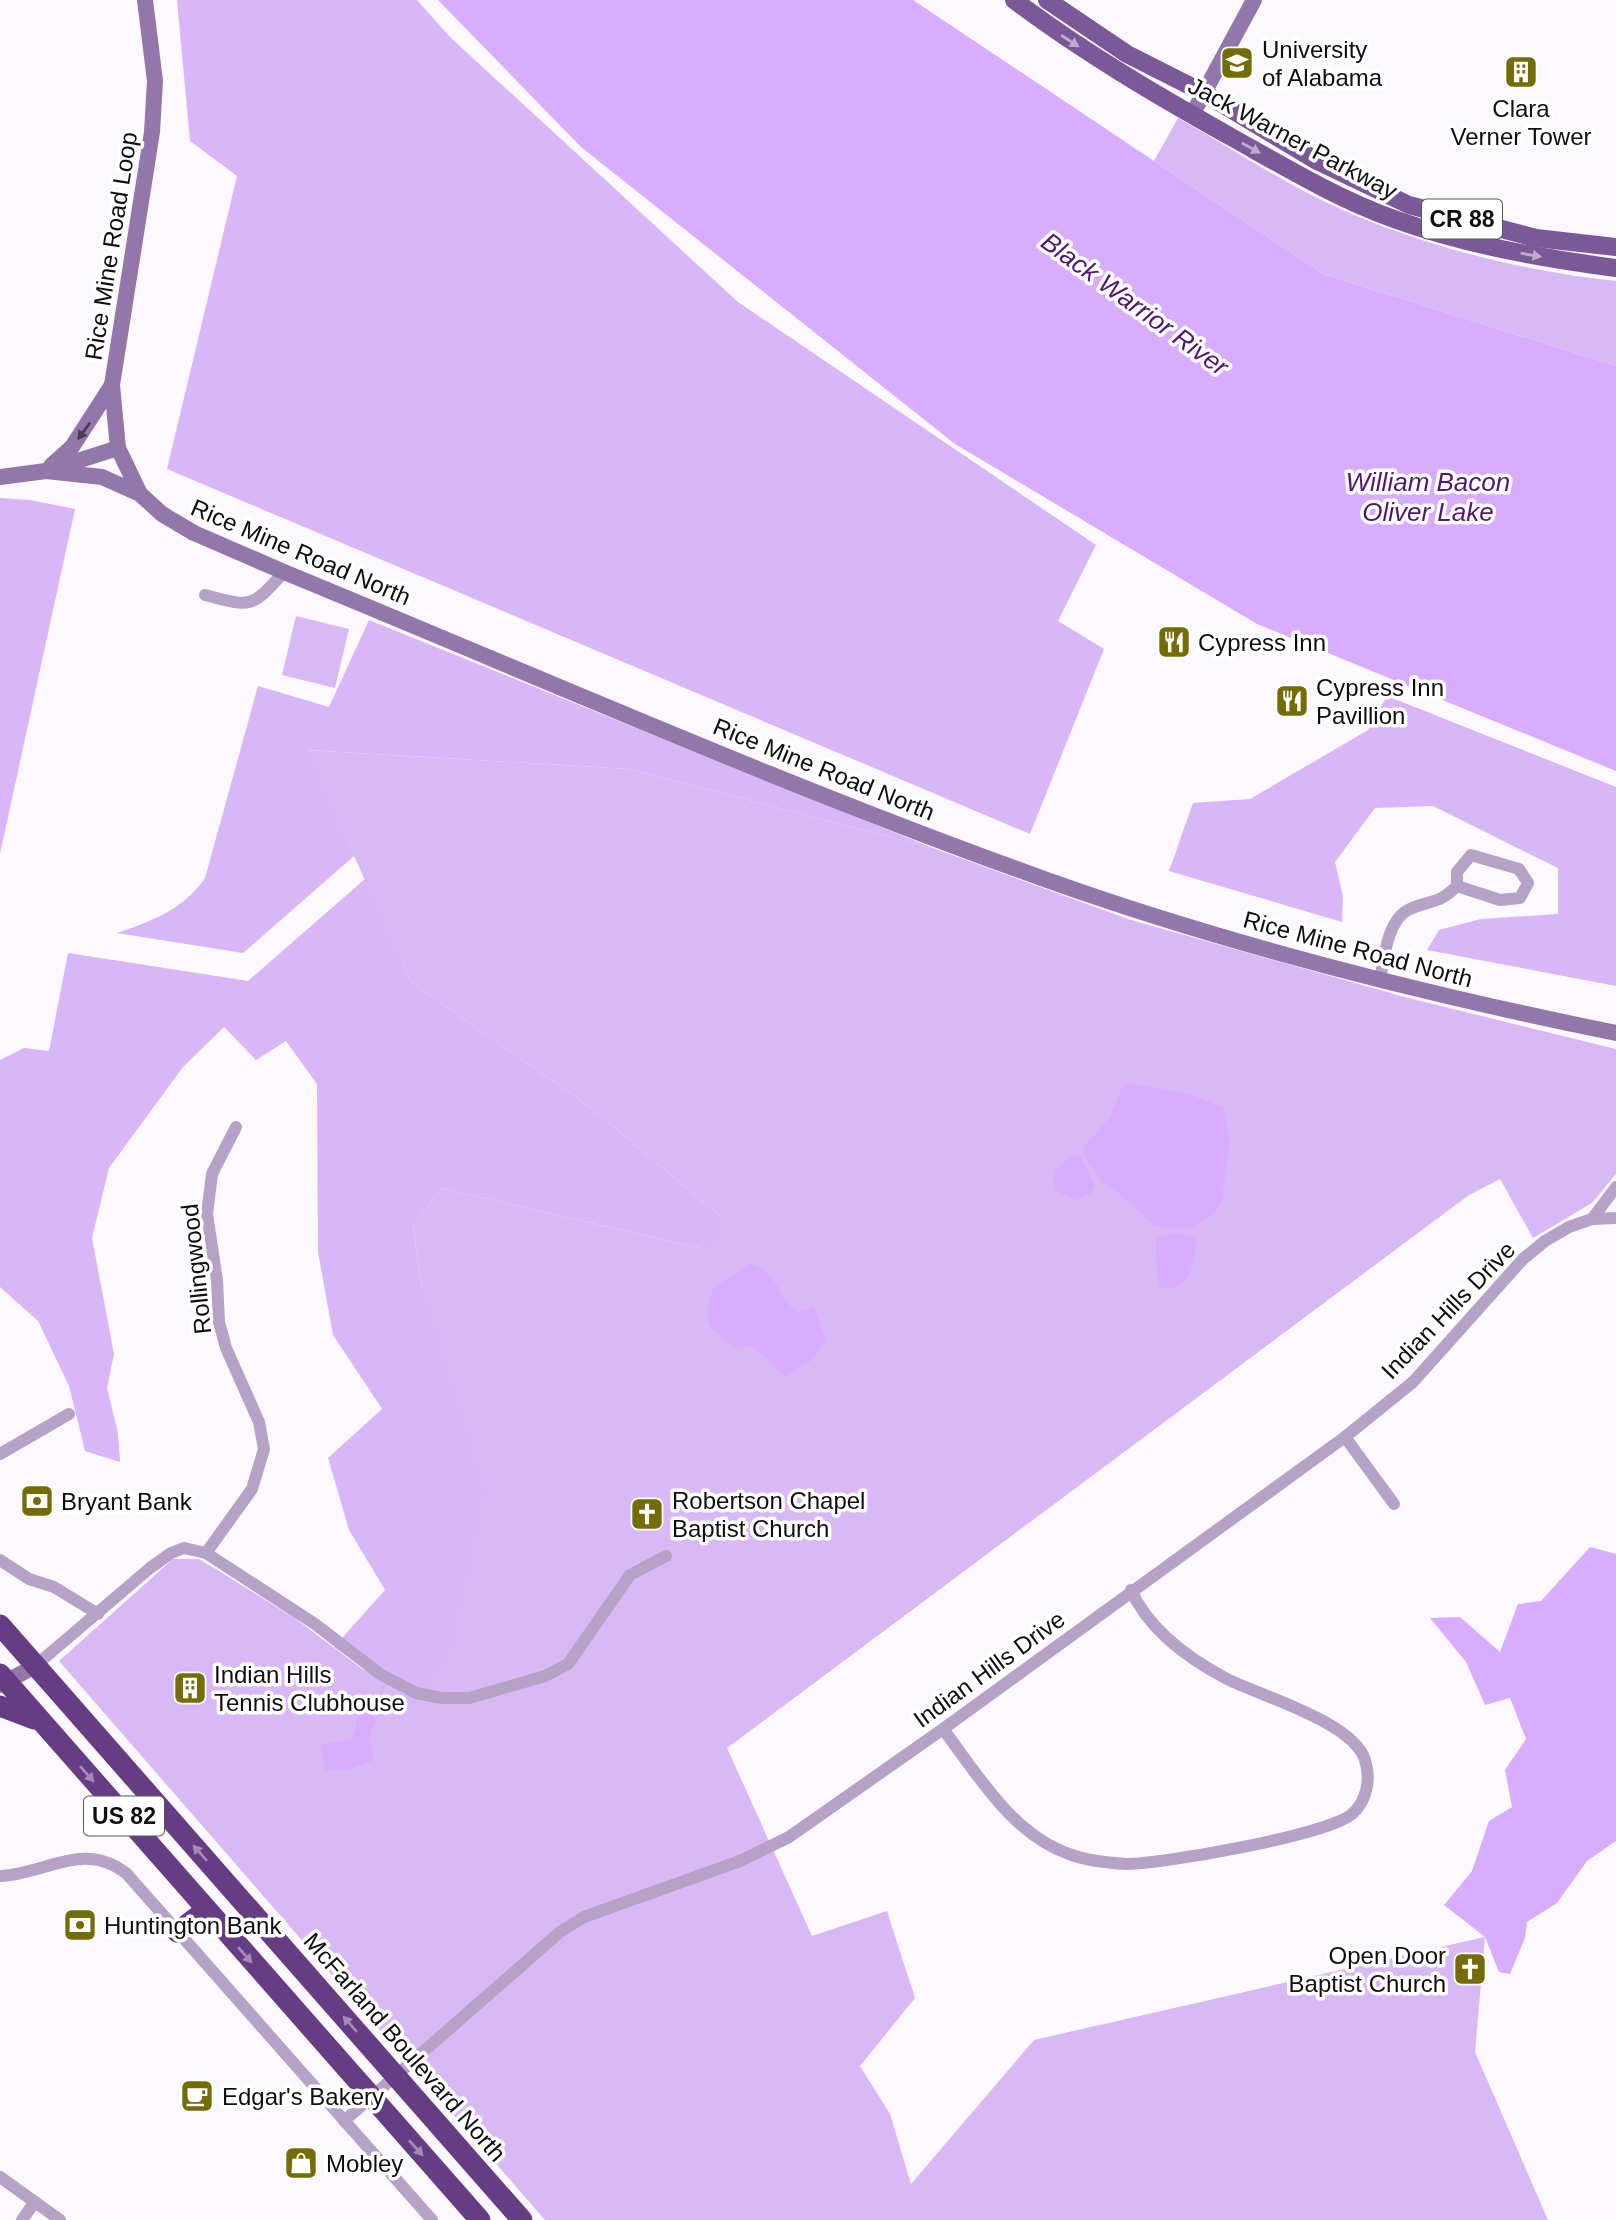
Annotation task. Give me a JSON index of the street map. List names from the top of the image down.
{
  "streets": {
    "highway": ["US 82", "McFarland Boulevard North"],
    "main road": [
      "Jack Warner Parkway",
      "CR 88",
      "Rice Mine Road Loop",
      "Rice Mine Road North"
    ],
    "street": ["Rollingwood", "Indian Hills Drive"]
  },
  "crossings": [
    ["Rice Mine Road Loop", "Rice Mine Road North"],
    ["Indian Hills Drive", "US 82"],
    ["Indian Hills Drive", "McFarland Boulevard North"]
  ],
  "water": ["Black Warrior River", "William Bacon Oliver Lake"],
  "places": {
    "school or university": ["University of Alabama"],
    "building": ["Clara Verner Tower", "Indian Hills Tennis Clubhouse"],
    "restaurant": ["Cypress Inn", "Cypress Inn Pavillion"],
    "bank": ["Bryant Bank", "Huntington Bank"],
    "church": ["Robertson Chapel Baptist Church", "Open Door Baptist Church"],
    "cafe": ["Edgar's Bakery"],
    "shop": ["Mobley"]
  }
}
